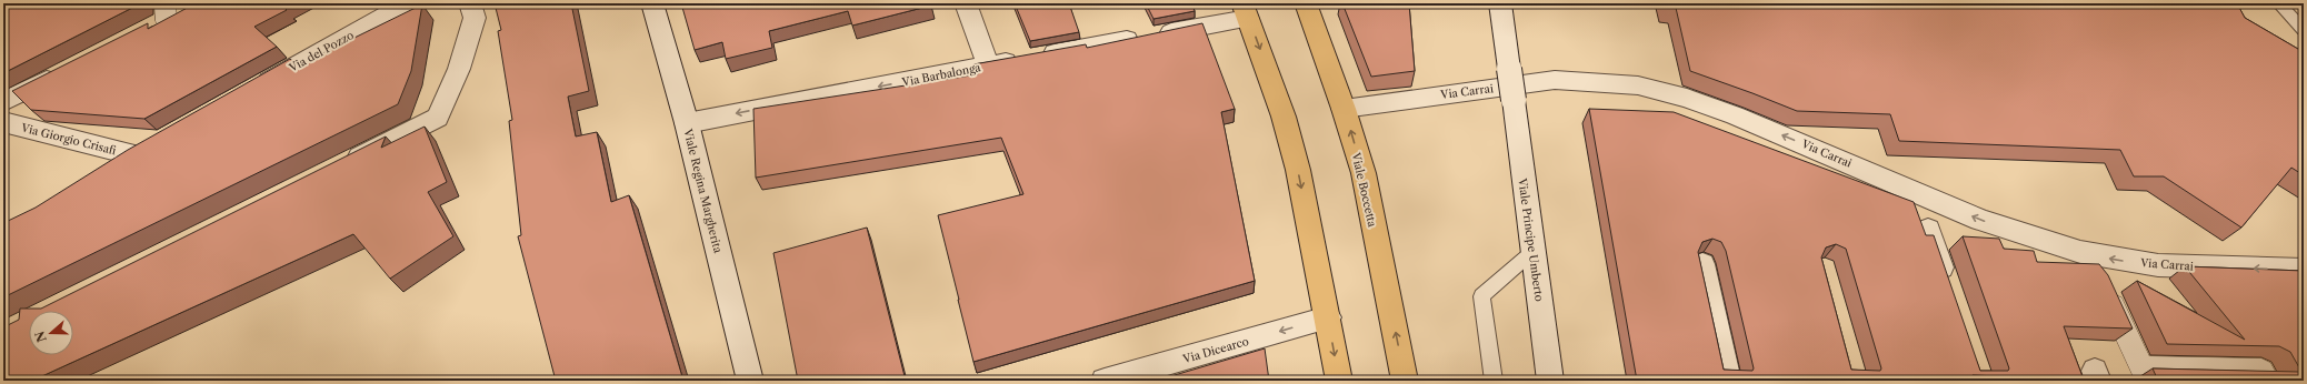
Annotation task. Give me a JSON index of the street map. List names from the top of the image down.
{
  "streets": {
    "main road": ["Viale Boccetta"],
    "street": [
      "Via del Pozzo",
      "Via Barbalonga",
      "Via Carrai",
      "Via Giorgio Crisafi",
      "Viale Regina Margherita",
      "Viale Principe Umberto",
      "Via Dicearco"
    ]
  },
  "crossings": [
    ["Via Barbalonga", "Viale Regina Margherita"],
    ["Via Carrai", "Viale Boccetta"]
  ],
  "one_way": ["Via Barbalonga", "Via Carrai", "Via Dicearco"],
  "north": "left"
}
